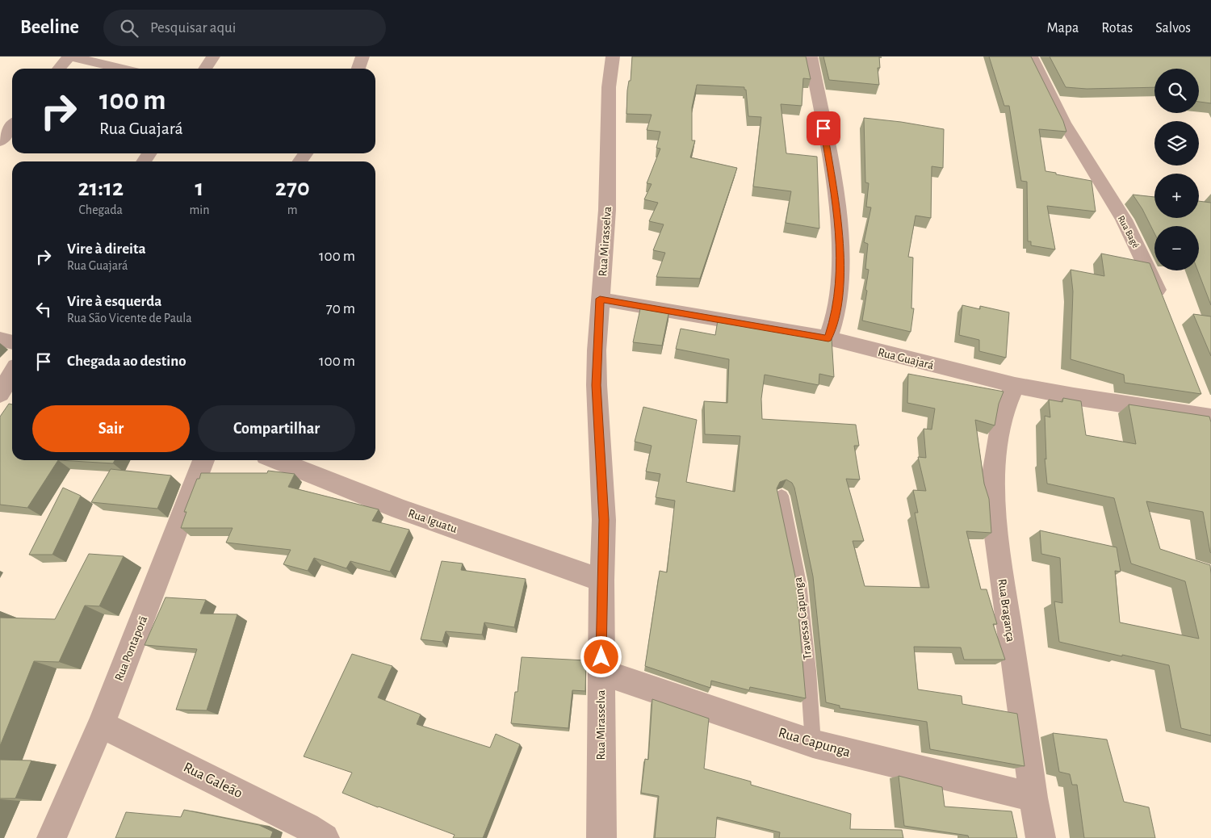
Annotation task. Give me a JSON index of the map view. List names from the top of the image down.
{
  "streets": {
    "street": [
      "Rua Bagé",
      "Rua Mirasselva",
      "Rua Guajará",
      "Rua Iguatu",
      "Rua Bragança",
      "Rua Pontaporã",
      "Rua Capunga",
      "Rua Galeão"
    ],
    "lane": ["Travessa Capunga"]
  },
  "crossings": [
    ["Rua Mirasselva", "Rua Guajará"],
    ["Rua Mirasselva", "Rua Iguatu"],
    ["Rua Mirasselva", "Rua Capunga"],
    ["Rua Guajará", "Rua Bragança"],
    ["Rua Bragança", "Rua Capunga"],
    ["Travessa Capunga", "Rua Capunga"],
    ["Rua Pontaporã", "Rua Galeão"]
  ],
  "page": {
    "header": "Beeline",
    "search": "Pesquisar aqui",
    "nav": ["Mapa", "Rotas", "Salvos"],
    "map_buttons": ["+", "−"],
    "turn": ["100 m", "Rua Guajará"],
    "eta": [
      "21:12",
      "Chegada",
      "1",
      "min",
      "270",
      "m"
    ],
    "list": [
      {
        "name": "Vire à direita",
        "note": "Rua Guajará",
        "value": "100 m"
      },
      {
        "name": "Vire à esquerda",
        "note": "Rua São Vicente de Paula",
        "value": "70 m"
      },
      {
        "name": "Chegada ao destino",
        "value": "100 m"
      }
    ],
    "buttons": ["Sair", "Compartilhar"]
  }
}
